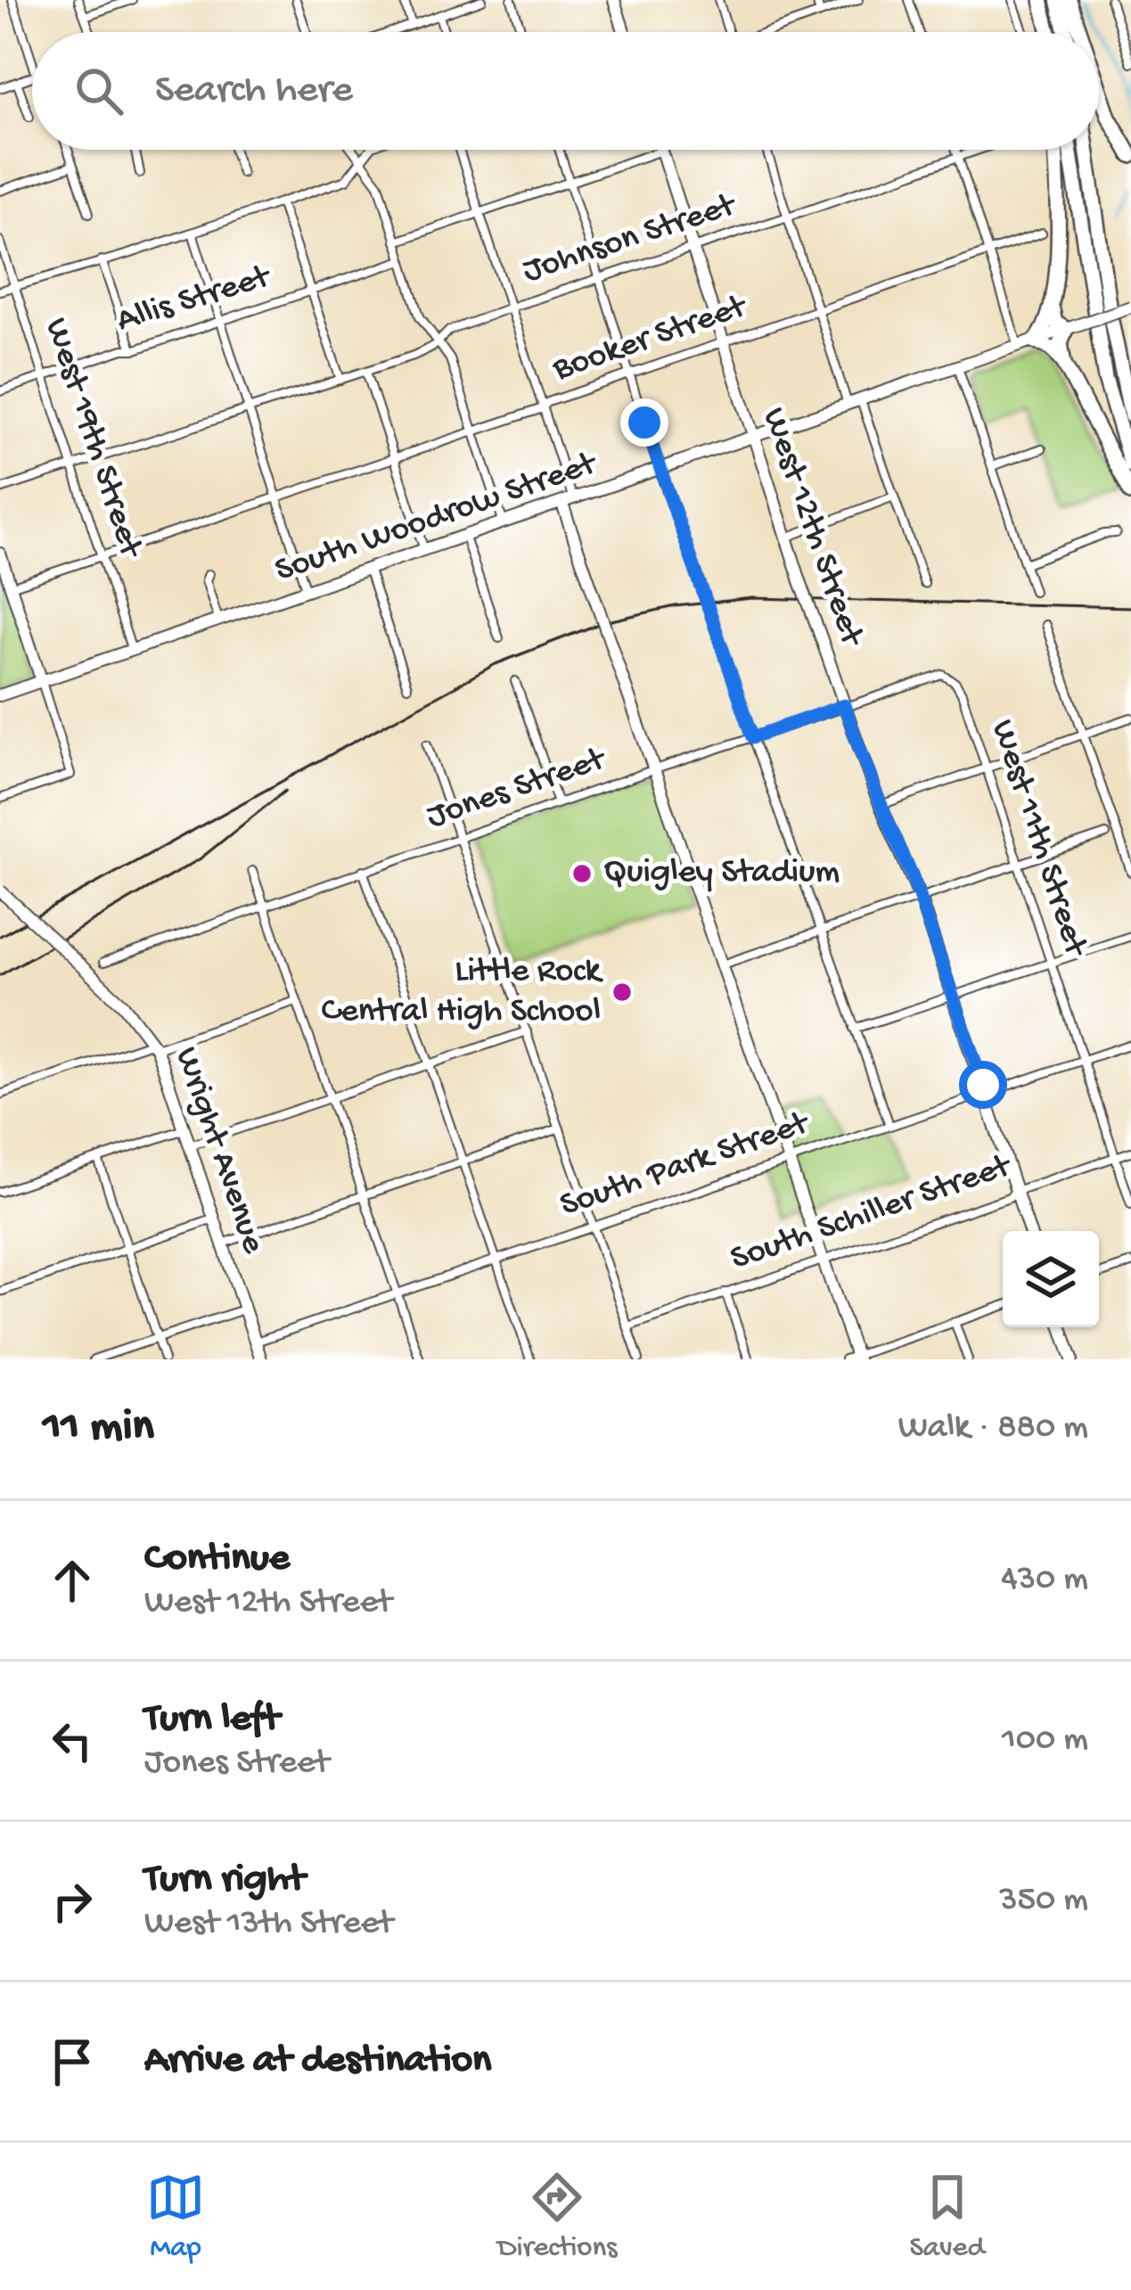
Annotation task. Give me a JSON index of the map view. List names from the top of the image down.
{
  "streets": {
    "main road": ["South Woodrow Street", "West 12th Street", "Wright Avenue"],
    "street": [
      "Johnson Street",
      "Allis Street",
      "Booker Street",
      "West 19th Street",
      "Jones Street",
      "West 11th Street",
      "South Park Street",
      "South Schiller Street"
    ]
  },
  "crossings": [
    ["Johnson Street", "West 19th Street"],
    ["Johnson Street", "West 12th Street"],
    ["Allis Street", "West 19th Street"],
    ["Booker Street", "West 19th Street"],
    ["Booker Street", "West 12th Street"],
    ["West 19th Street", "South Woodrow Street"],
    ["South Woodrow Street", "West 12th Street"],
    ["West 12th Street", "Jones Street"],
    ["West 12th Street", "South Park Street"],
    ["West 12th Street", "South Schiller Street"],
    ["Jones Street", "West 11th Street"],
    ["West 11th Street", "South Park Street"],
    ["West 11th Street", "South Schiller Street"],
    ["Wright Avenue", "South Park Street"]
  ],
  "places": ["Quigley Stadium", "Little Rock Central High School"],
  "page": {
    "search": "Search here",
    "heading": ["11 min", "Walk · 880 m"],
    "list": [
      ["Continue", "West 12th Street", "430 m"],
      ["Turn left", "Jones Street", "100 m"],
      ["Turn right", "West 13th Street", "350 m"],
      "Arrive at destination"
    ],
    "nav": ["Map", "Directions", "Saved"]
  }
}
